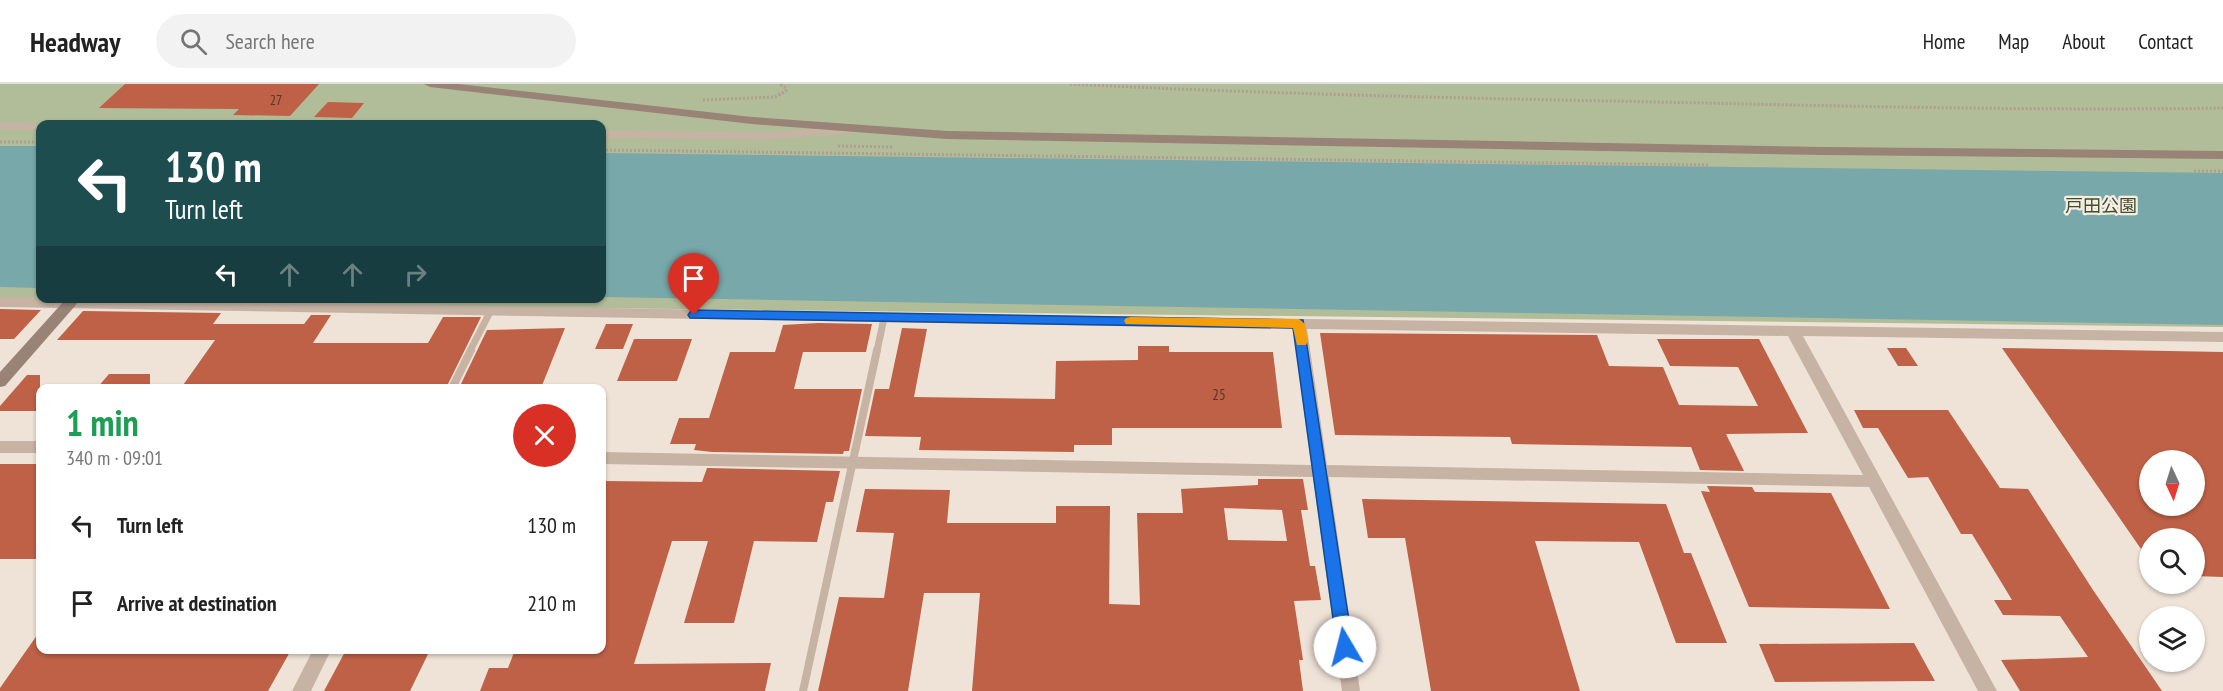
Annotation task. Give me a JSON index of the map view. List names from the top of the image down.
{
  "parks": ["戸田公園"],
  "house_numbers": ["27", "25"],
  "north": "bottom",
  "page": {
    "header": "Headway",
    "search": "Search here",
    "nav": [
      "Home",
      "Map",
      "About",
      "Contact"
    ],
    "turn": ["130 m", "Turn left"],
    "heading": ["1 min", "340 m · 09:01"],
    "list": [
      {
        "name": "Turn left",
        "value": "130 m"
      },
      {
        "name": "Arrive at destination",
        "value": "210 m"
      }
    ]
  }
}
